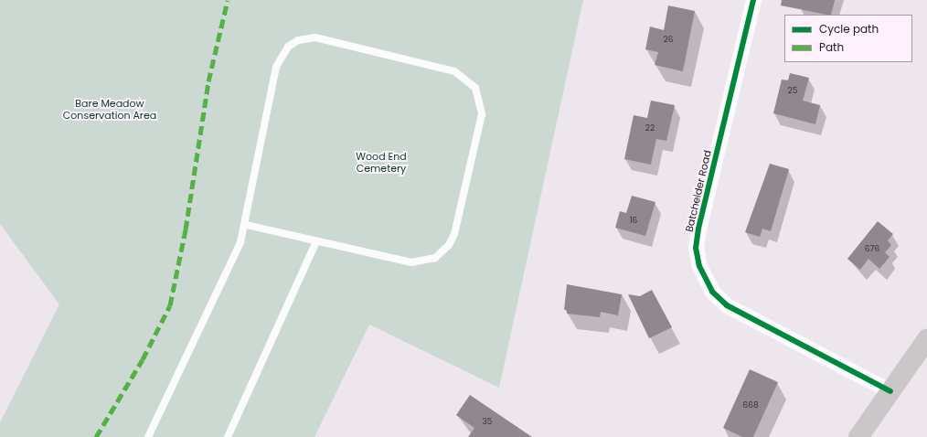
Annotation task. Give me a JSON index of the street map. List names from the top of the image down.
{
  "streets": {
    "street": ["Batchelder Road"]
  },
  "parks": ["Bare Meadow Conservation Area", "Wood End Cemetery"],
  "house_numbers": [
    "26",
    "25",
    "22",
    "16",
    "676",
    "668",
    "35"
  ],
  "legend": ["Cycle path", "Path"]
}
